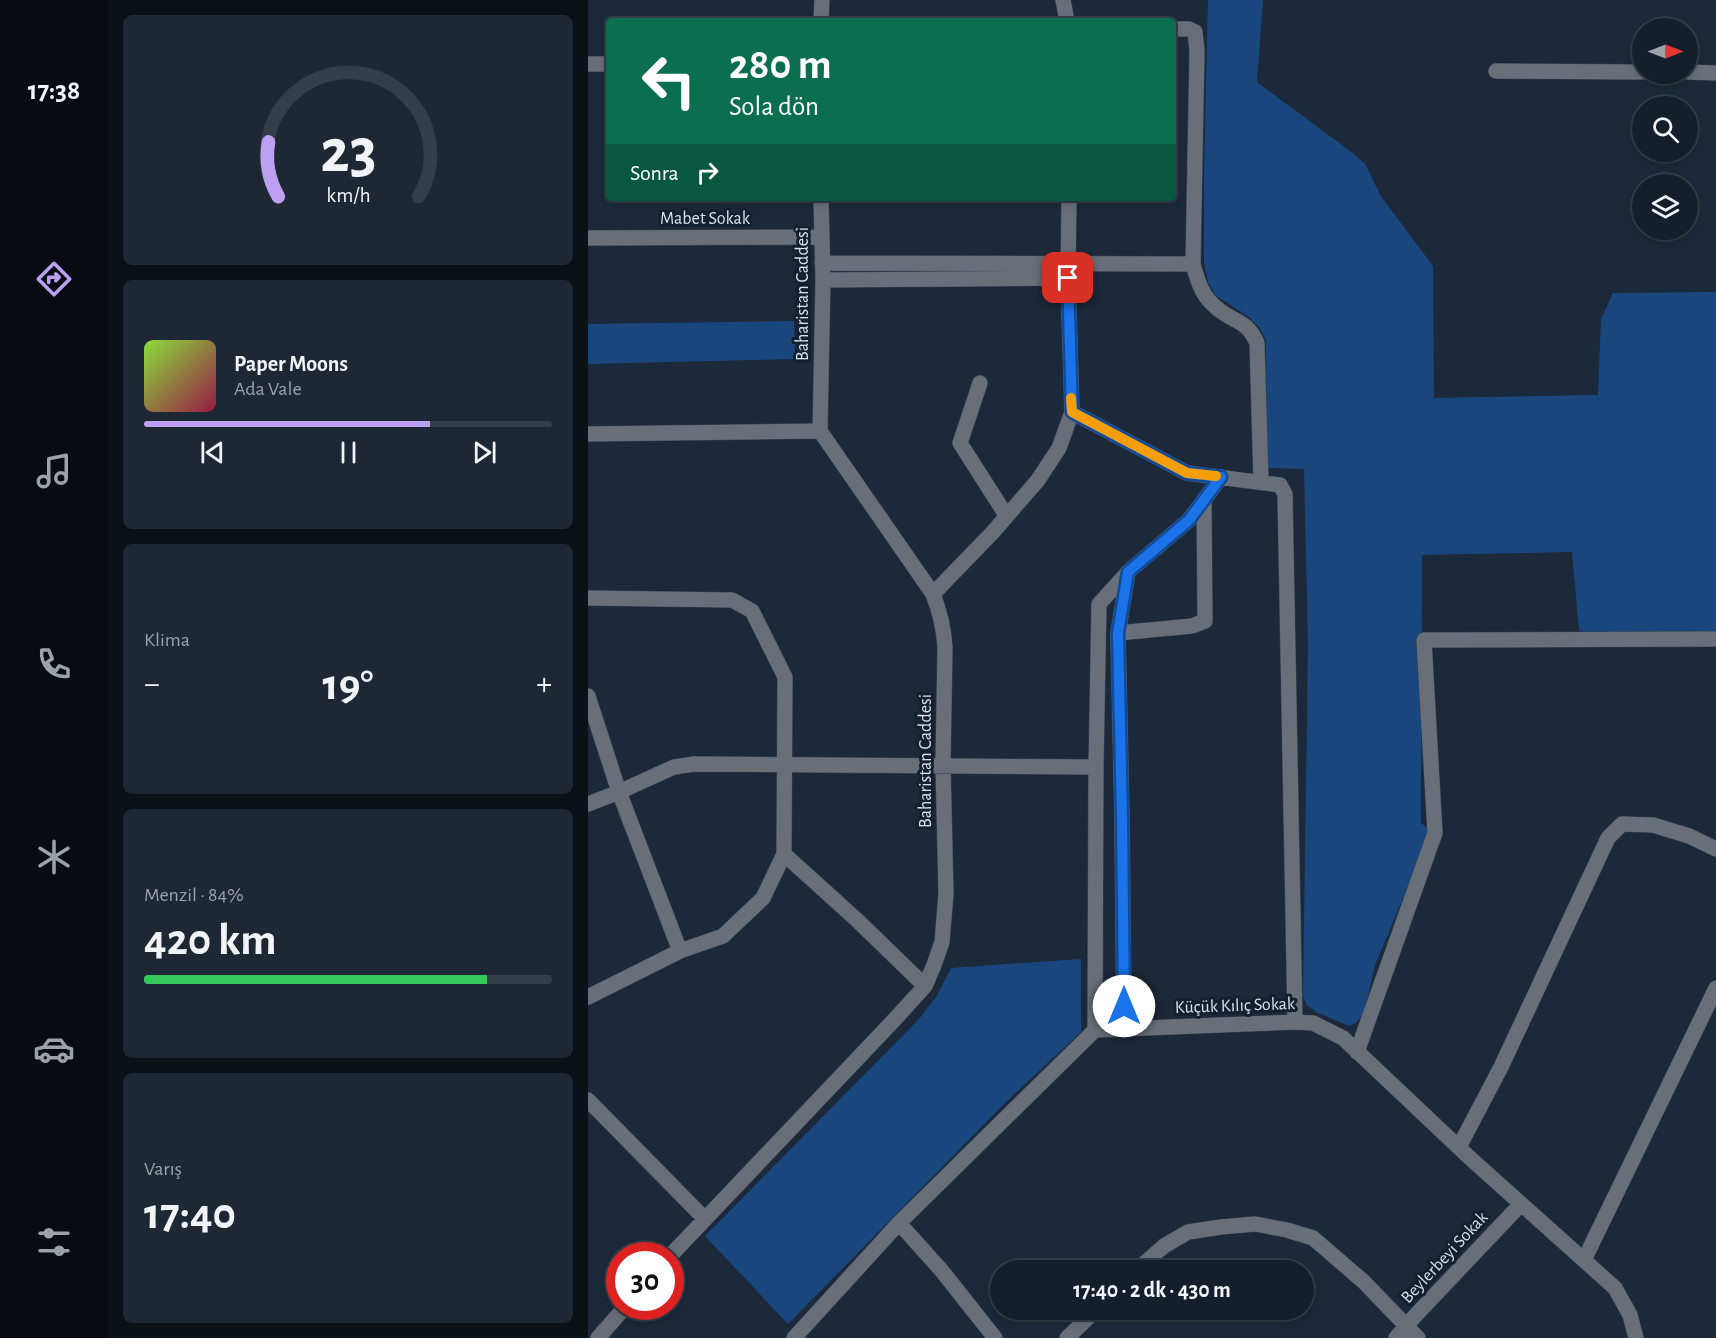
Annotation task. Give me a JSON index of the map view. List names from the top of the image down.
{
  "streets": {
    "street": [
      "Mabet Sokak",
      "Baharistan Caddesi",
      "Küçük Kılıç Sokak",
      "Beylerbeyi Sokak"
    ]
  },
  "crossings": [
    ["Mabet Sokak", "Baharistan Caddesi"],
    ["Küçük Kılıç Sokak", "Beylerbeyi Sokak"]
  ],
  "north": "right",
  "page": {
    "tabs": "17:38",
    "turn": ["280 m", "Sola dön"],
    "then": "Sonra",
    "song": ["Paper Moons", "Ada Vale"],
    "tile": [
      "Klima",
      ["Menzil · 84%", "420 km"],
      ["Varış", "17:40"]
    ],
    "heat": ["−", "19°", "+"],
    "limit": "30",
    "trip": "17:40 · 2 dk · 430 m",
    "gauge": ["23", "km/h"]
  }
}
